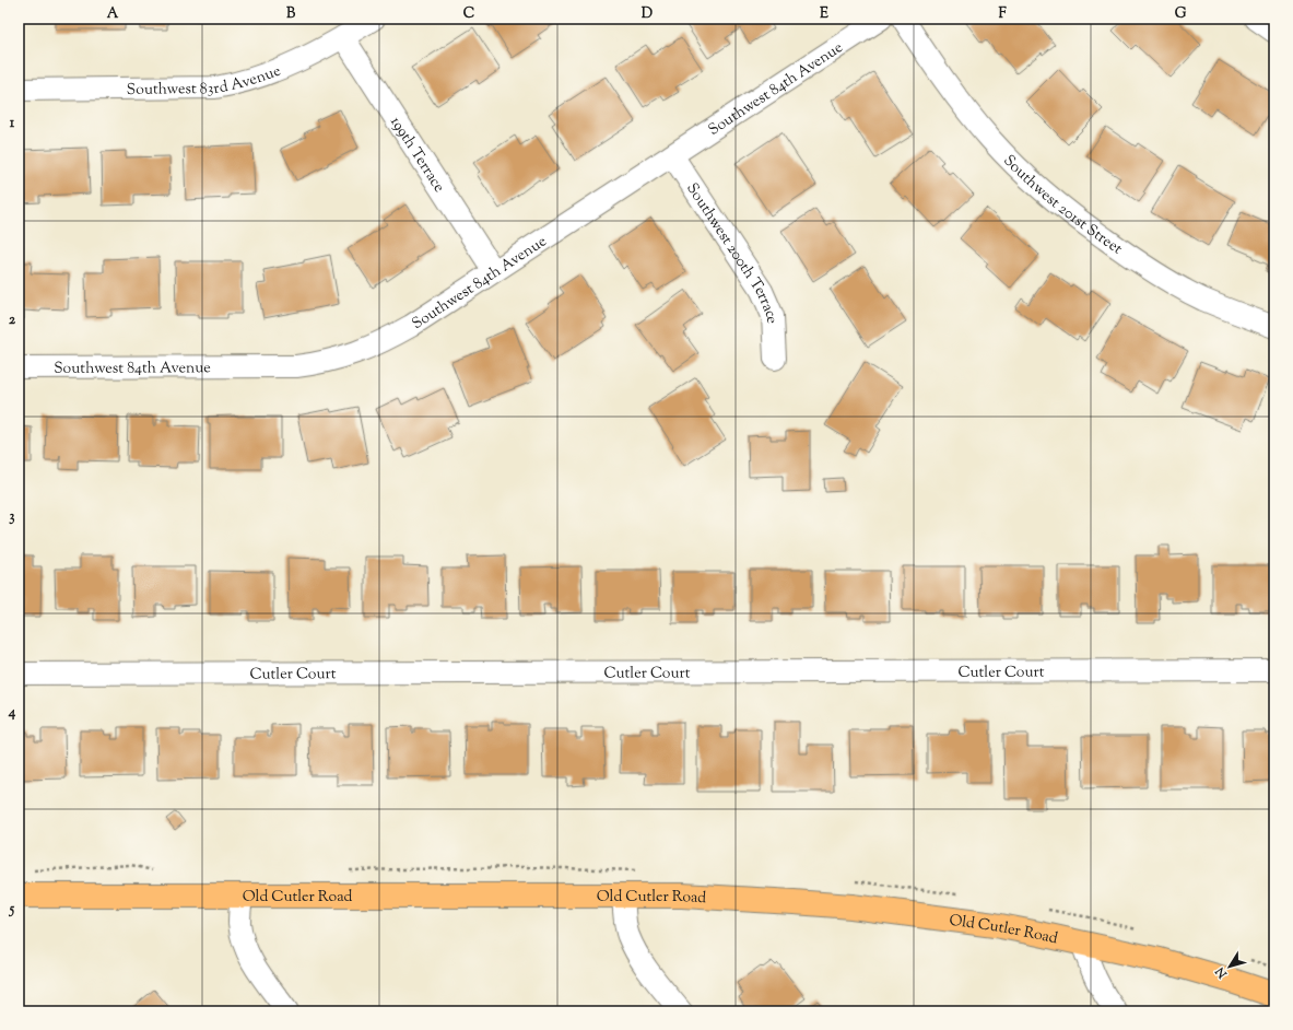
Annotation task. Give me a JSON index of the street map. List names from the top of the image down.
{
  "streets": {
    "main road": ["Old Cutler Road"],
    "street": [
      "Southwest 83rd Avenue",
      "Southwest 84th Avenue",
      "199th Terrace",
      "Southwest 201st Street",
      "Southwest 200th Terrace",
      "Cutler Court"
    ]
  },
  "crossings": [
    ["Southwest 83rd Avenue", "199th Terrace"],
    ["Southwest 84th Avenue", "199th Terrace"],
    ["Southwest 84th Avenue", "Southwest 200th Terrace"]
  ],
  "north": "bottom left",
  "grid": {
    "columns": [
      "A",
      "B",
      "C",
      "D",
      "E",
      "F",
      "G"
    ],
    "rows": [
      "1",
      "2",
      "3",
      "4",
      "5"
    ]
  }
}
